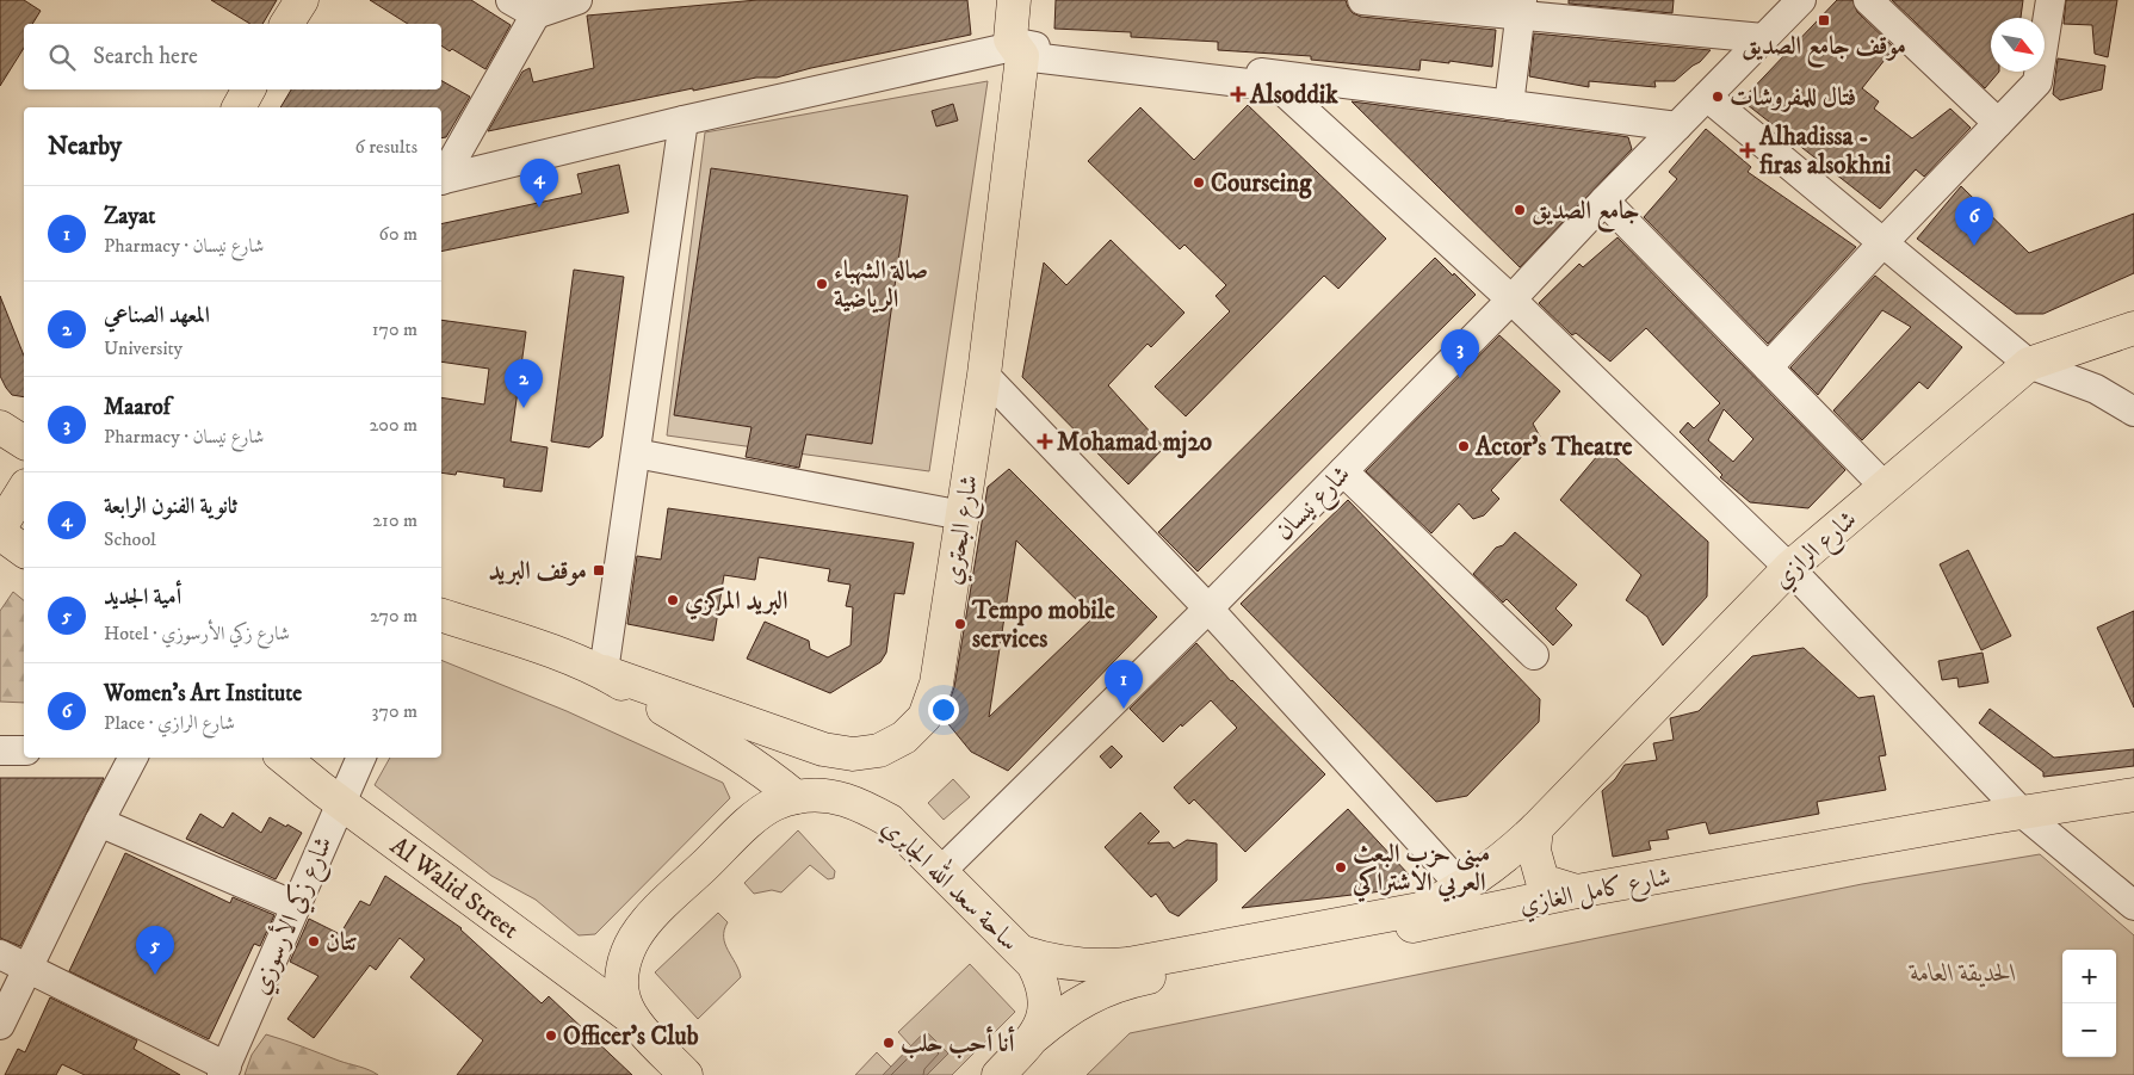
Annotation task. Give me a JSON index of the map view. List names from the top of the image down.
{
  "streets": {
    "main road": [
      "شارع البحتري",
      "شارع الرازي",
      "ساحة سعد الله الجابري",
      "Al Walid Street",
      "شارع كامل الغازي"
    ],
    "street": ["شارع نيسان", "شارع زكي الأرسوزي"]
  },
  "crossings": [
    ["شارع نيسان", "ساحة سعد الله الجابري"],
    ["شارع الرازي", "شارع كامل الغازي"],
    ["ساحة سعد الله الجابري", "Al Walid Street"],
    ["ساحة سعد الله الجابري", "شارع كامل الغازي"],
    ["Al Walid Street", "شارع زكي الأرسوزي"]
  ],
  "parks": ["الحديقة العامة"],
  "places": {
    "transit": ["موقف جامع الصديق", "موقف البريد"],
    "health": ["Alsoddik", "Alhadissa - firas alsokhni", "Mohamad mj2o"],
    "other": [
      "فتال للمفروشات",
      "Courseing",
      "جامع الصديق",
      "صالة الشهباء الرياضية",
      "Actor's Theatre",
      "البريد المركزي",
      "Tempo mobile services",
      "مبنى حزب البعث العربي الاشتراكي",
      "تتان",
      "Officer's Club",
      "أنا أحب حلب"
    ]
  },
  "north": "bottom right",
  "page": {
    "search": "Search here",
    "heading": ["Nearby", "6 results"],
    "pins": [
      "4",
      "6",
      "3",
      "2",
      "1",
      "5"
    ],
    "list": [
      {
        "mark": "1",
        "name": "Zayat",
        "note": "Pharmacy · شارع نيسان",
        "value": "60 m"
      },
      {
        "mark": "2",
        "name": "المعهد الصناعي",
        "note": "University",
        "value": "170 m"
      },
      {
        "mark": "3",
        "name": "Maarof",
        "note": "Pharmacy · شارع نيسان",
        "value": "200 m"
      },
      {
        "mark": "4",
        "name": "ثانوية الفنون الرابعة",
        "note": "School",
        "value": "210 m"
      },
      {
        "mark": "5",
        "name": "أمية الجديد",
        "note": "Hotel · شارع زكي الأرسوزي",
        "value": "270 m"
      },
      {
        "mark": "6",
        "name": "Women's Art Institute",
        "note": "Place · شارع الرازي",
        "value": "370 m"
      }
    ],
    "map_buttons": ["+", "−"]
  }
}
